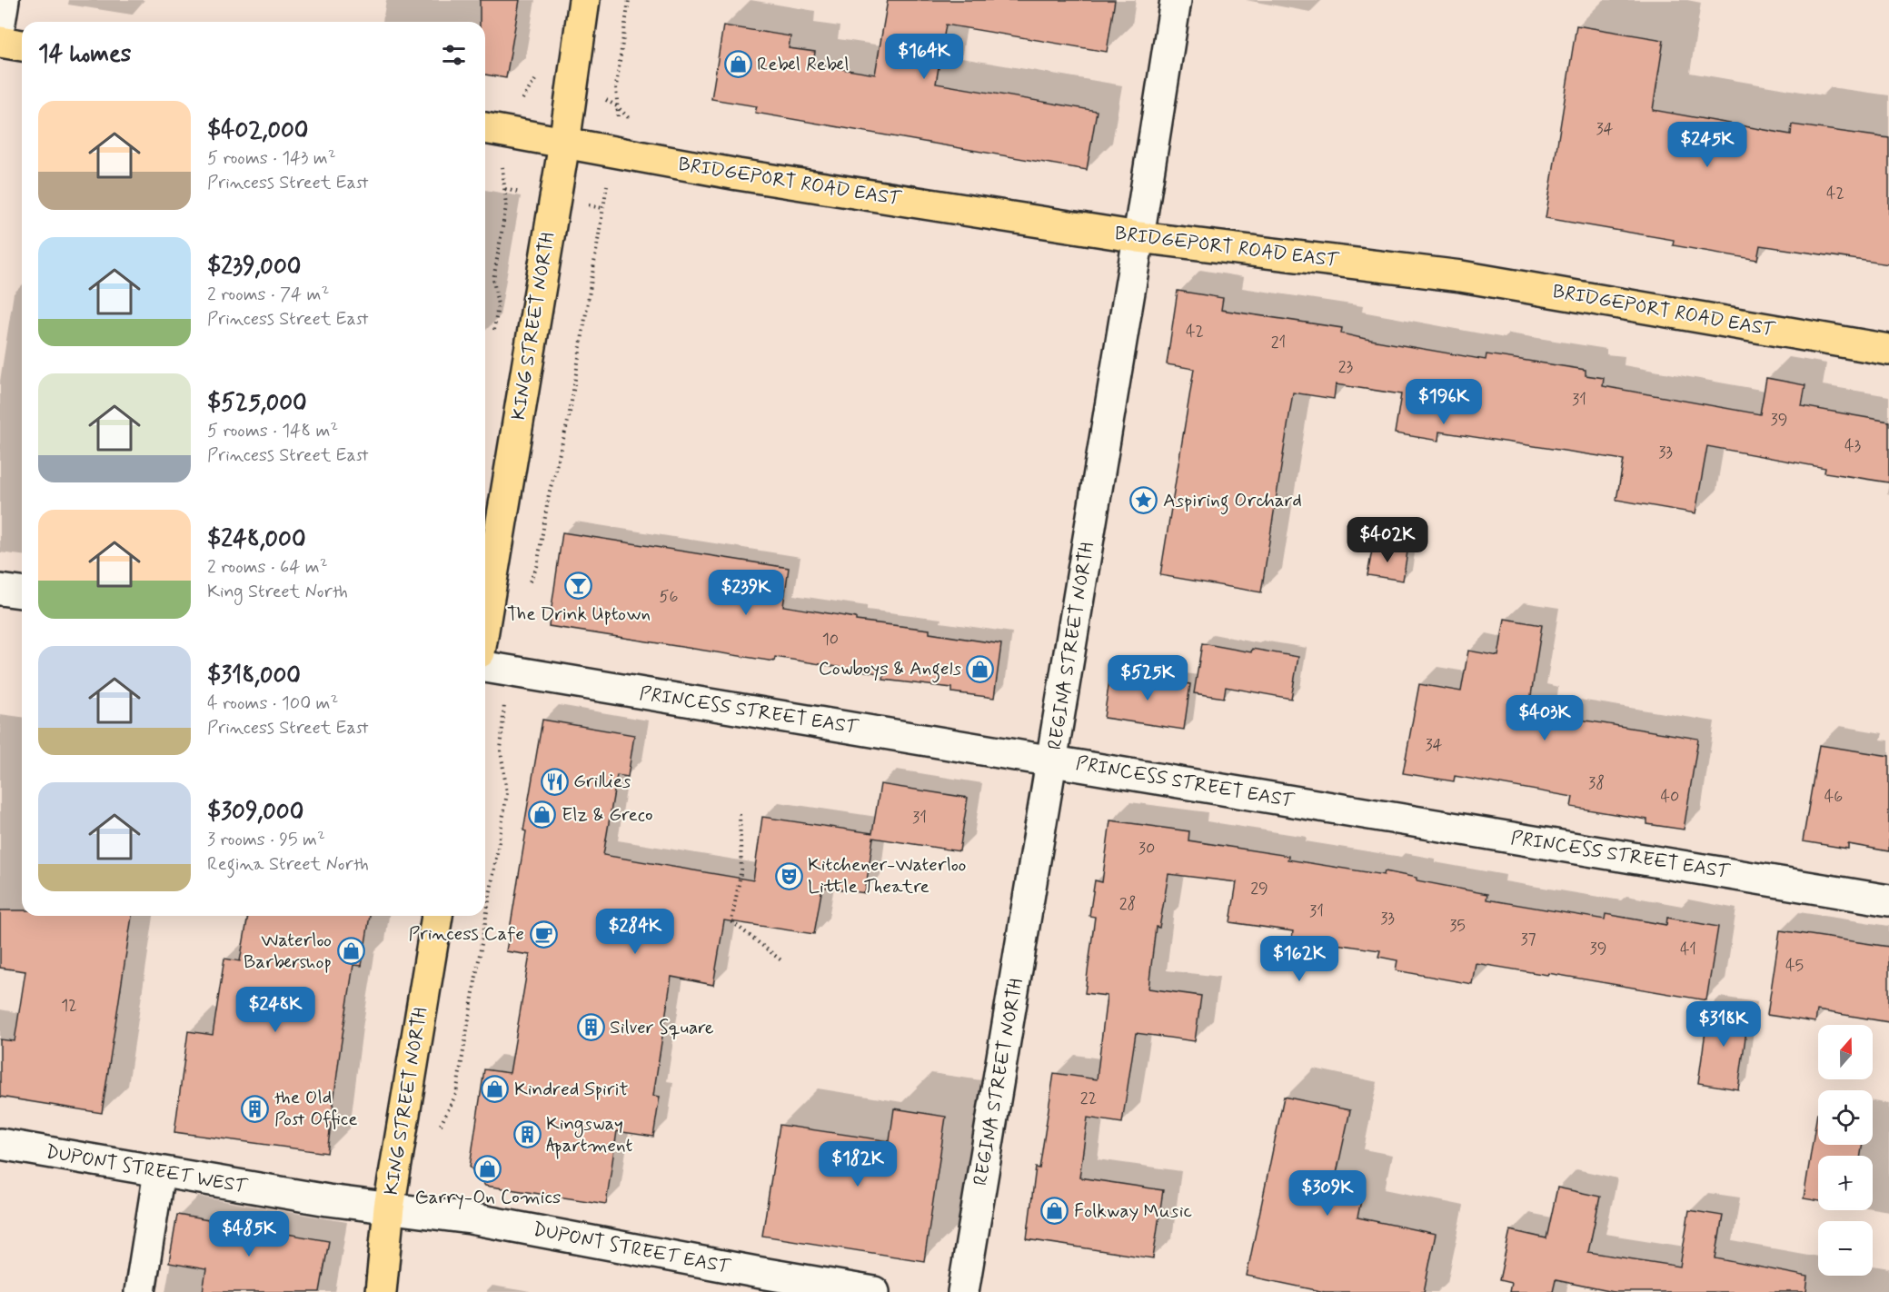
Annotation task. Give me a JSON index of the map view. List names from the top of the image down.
{
  "streets": {
    "main road": ["BRIDGEPORT ROAD EAST", "KING STREET NORTH"],
    "street": [
      "REGINA STREET NORTH",
      "PRINCESS STREET EAST",
      "DUPONT STREET WEST",
      "DUPONT STREET EAST"
    ]
  },
  "crossings": [
    ["BRIDGEPORT ROAD EAST", "KING STREET NORTH"],
    ["BRIDGEPORT ROAD EAST", "REGINA STREET NORTH"],
    ["KING STREET NORTH", "DUPONT STREET WEST"],
    ["KING STREET NORTH", "DUPONT STREET EAST"],
    ["REGINA STREET NORTH", "PRINCESS STREET EAST"],
    ["DUPONT STREET WEST", "DUPONT STREET EAST"]
  ],
  "places": {
    "shop": [
      "Rebel Rebel",
      "Cowboys & Angels",
      "Elz & Greco",
      "Waterloo Barbershop",
      "Kindred Spirit",
      "Carry-On Comics",
      "Folkway Music"
    ],
    "place": ["Aspiring Orchard"],
    "bar": ["The Drink Uptown"],
    "restaurant": ["Grillies"],
    "theatre": ["Kitchener-Waterloo Little Theatre"],
    "cafe": ["Princess Cafe"],
    "building": ["Silver Square", "the Old Post Office", "Kingsway Apartment"]
  },
  "house_numbers": [
    "34",
    "42",
    "42",
    "21",
    "23",
    "31",
    "39",
    "43",
    "33",
    "56",
    "10",
    "34",
    "38",
    "40",
    "46",
    "31",
    "30",
    "29",
    "28",
    "31",
    "33",
    "35",
    "37",
    "39",
    "41",
    "45",
    "12",
    "22"
  ],
  "north": "top",
  "page": {
    "heading": "14 homes",
    "price": [
      "$164K",
      "$245K",
      "$196K",
      "$402K",
      "$239K",
      "$525K",
      "$403K",
      "$284K",
      "$162K",
      "$248K",
      "$318K",
      "$182K",
      "$309K",
      "$485K"
    ],
    "list": [
      {
        "name": "$402,000",
        "note": "5 rooms · 143 m² · Princess Street East"
      },
      {
        "name": "$239,000",
        "note": "2 rooms · 74 m² · Princess Street East"
      },
      {
        "name": "$525,000",
        "note": "5 rooms · 148 m² · Princess Street East"
      },
      {
        "name": "$248,000",
        "note": "2 rooms · 64 m² · King Street North"
      },
      {
        "name": "$318,000",
        "note": "4 rooms · 100 m² · Princess Street East"
      },
      {
        "name": "$309,000",
        "note": "3 rooms · 95 m² · Regina Street North"
      }
    ],
    "map_buttons": ["+", "−"]
  }
}
